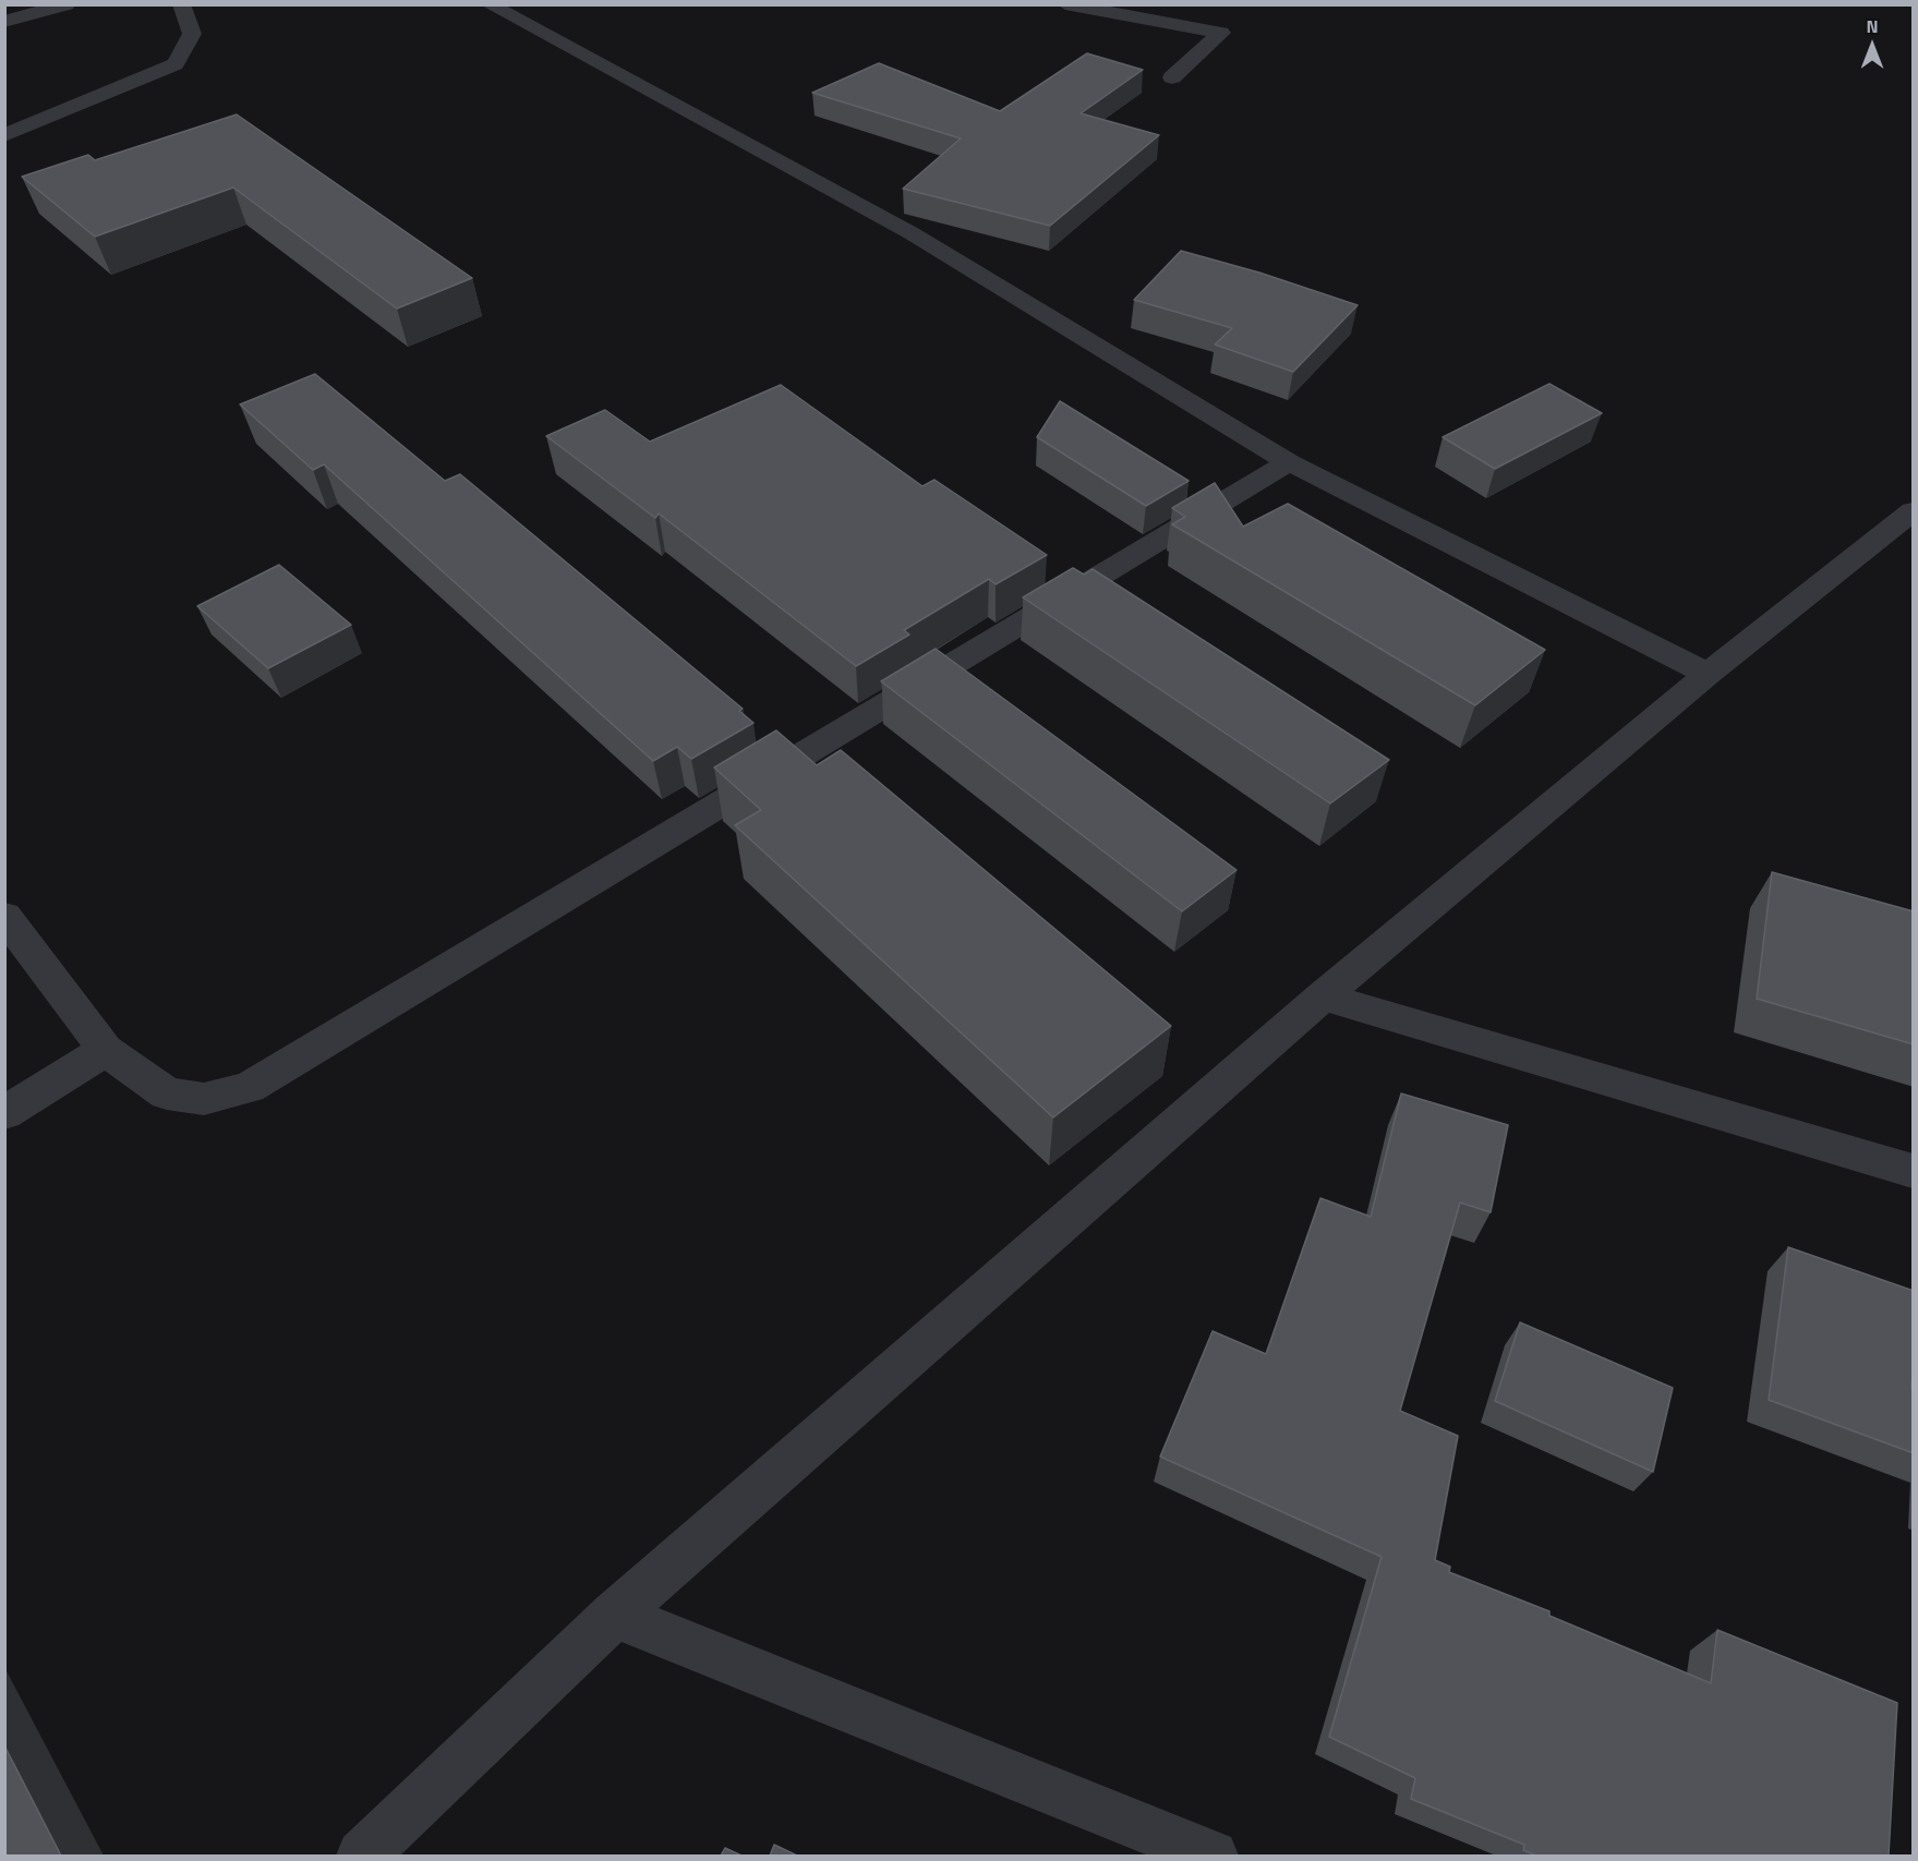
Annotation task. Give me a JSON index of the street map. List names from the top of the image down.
{
  "north": "top"
}
